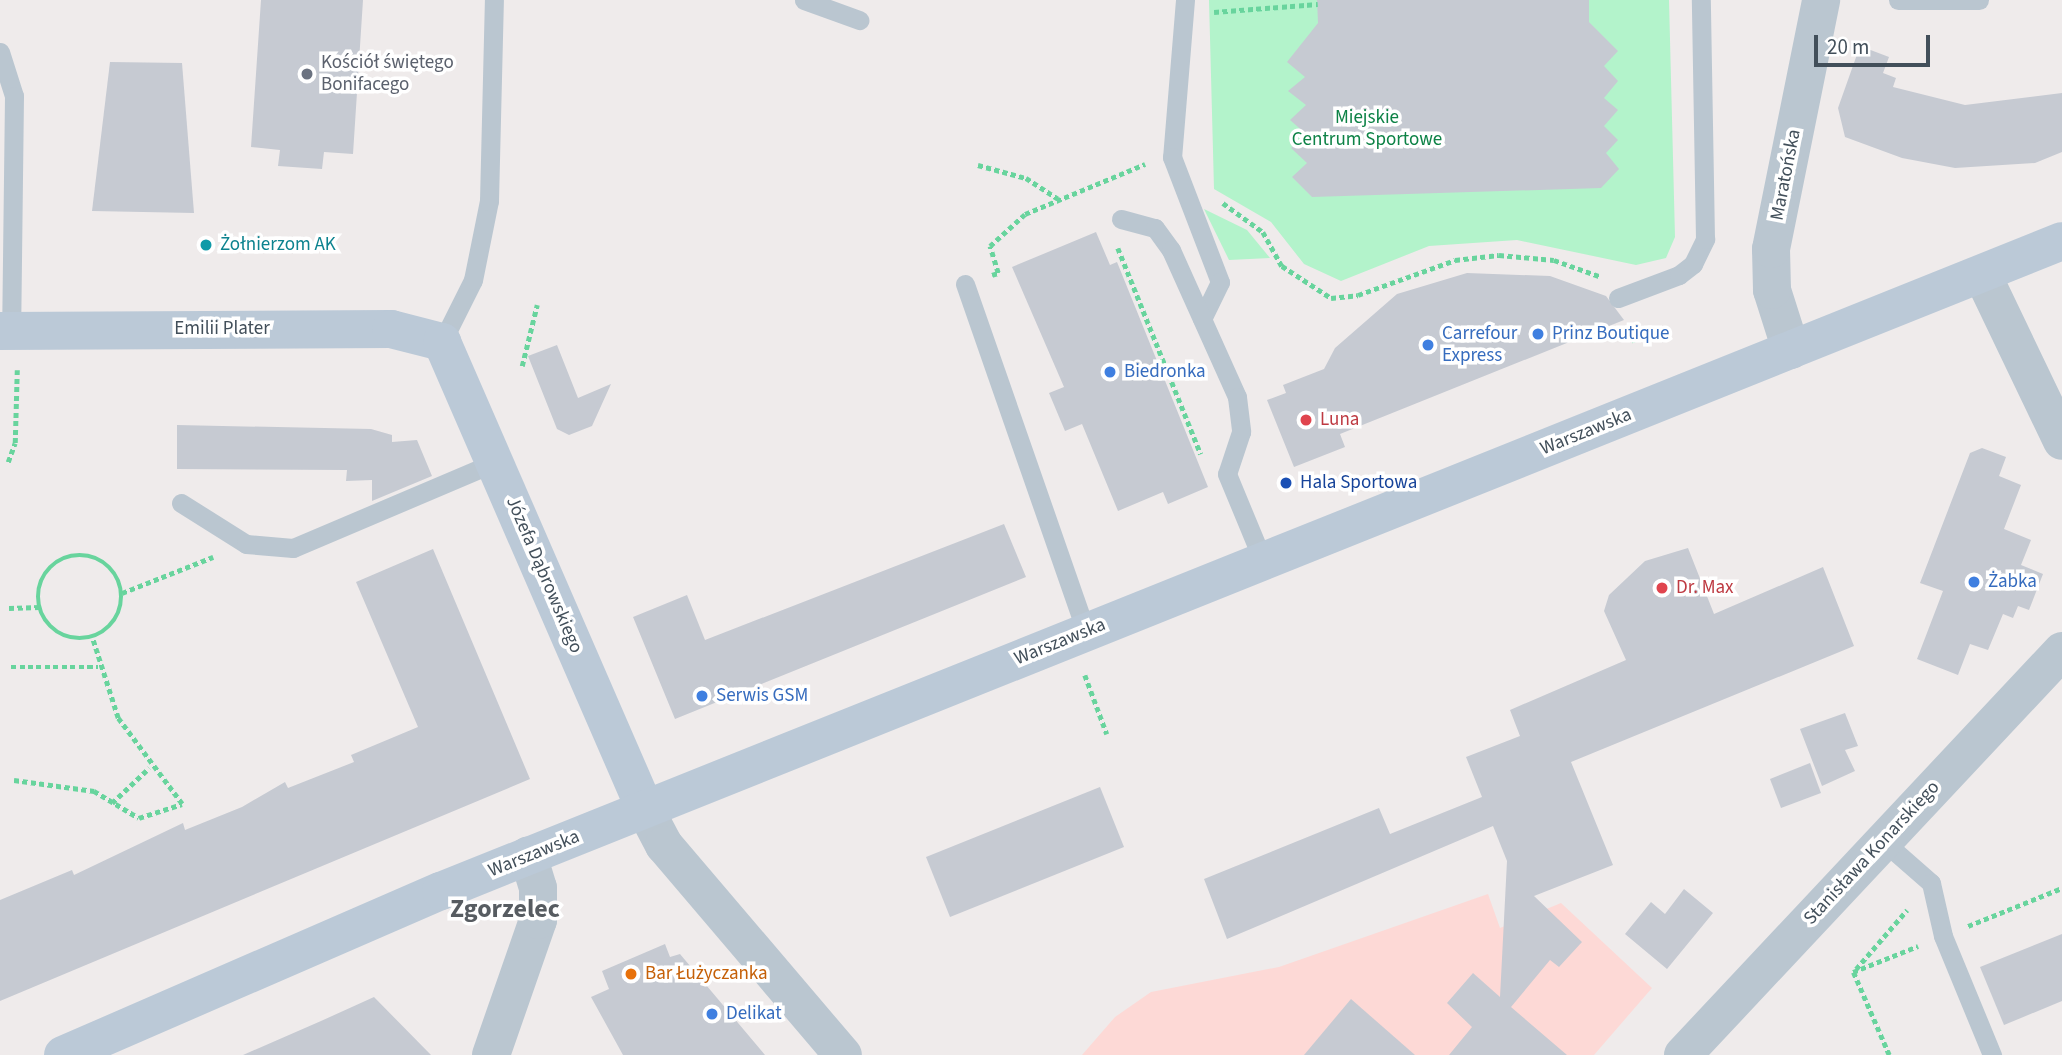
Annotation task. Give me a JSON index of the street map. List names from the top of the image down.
{
  "streets": {
    "main road": ["Emilii Plater", "Warszawska", "Józefa Dąbrowskiego"],
    "street": ["Maratońska", "Stanisława Konarskiego"]
  },
  "crossings": [
    ["Maratońska", "Warszawska"],
    ["Emilii Plater", "Józefa Dąbrowskiego"],
    ["Warszawska", "Józefa Dąbrowskiego"]
  ],
  "districts": ["Zgorzelec"],
  "parks": ["Miejskie Centrum Sportowe"],
  "places": [
    "Kościół świętego Bonifacego",
    "Żołnierzom AK",
    "Prinz Boutique",
    "Carrefour Express",
    "Biedronka",
    "Luna",
    "Hala Sportowa",
    "Żabka",
    "Dr. Max",
    "Serwis GSM",
    "Bar Łużyczanka",
    "Delikat"
  ],
  "scale_bar": "20 m"
}
